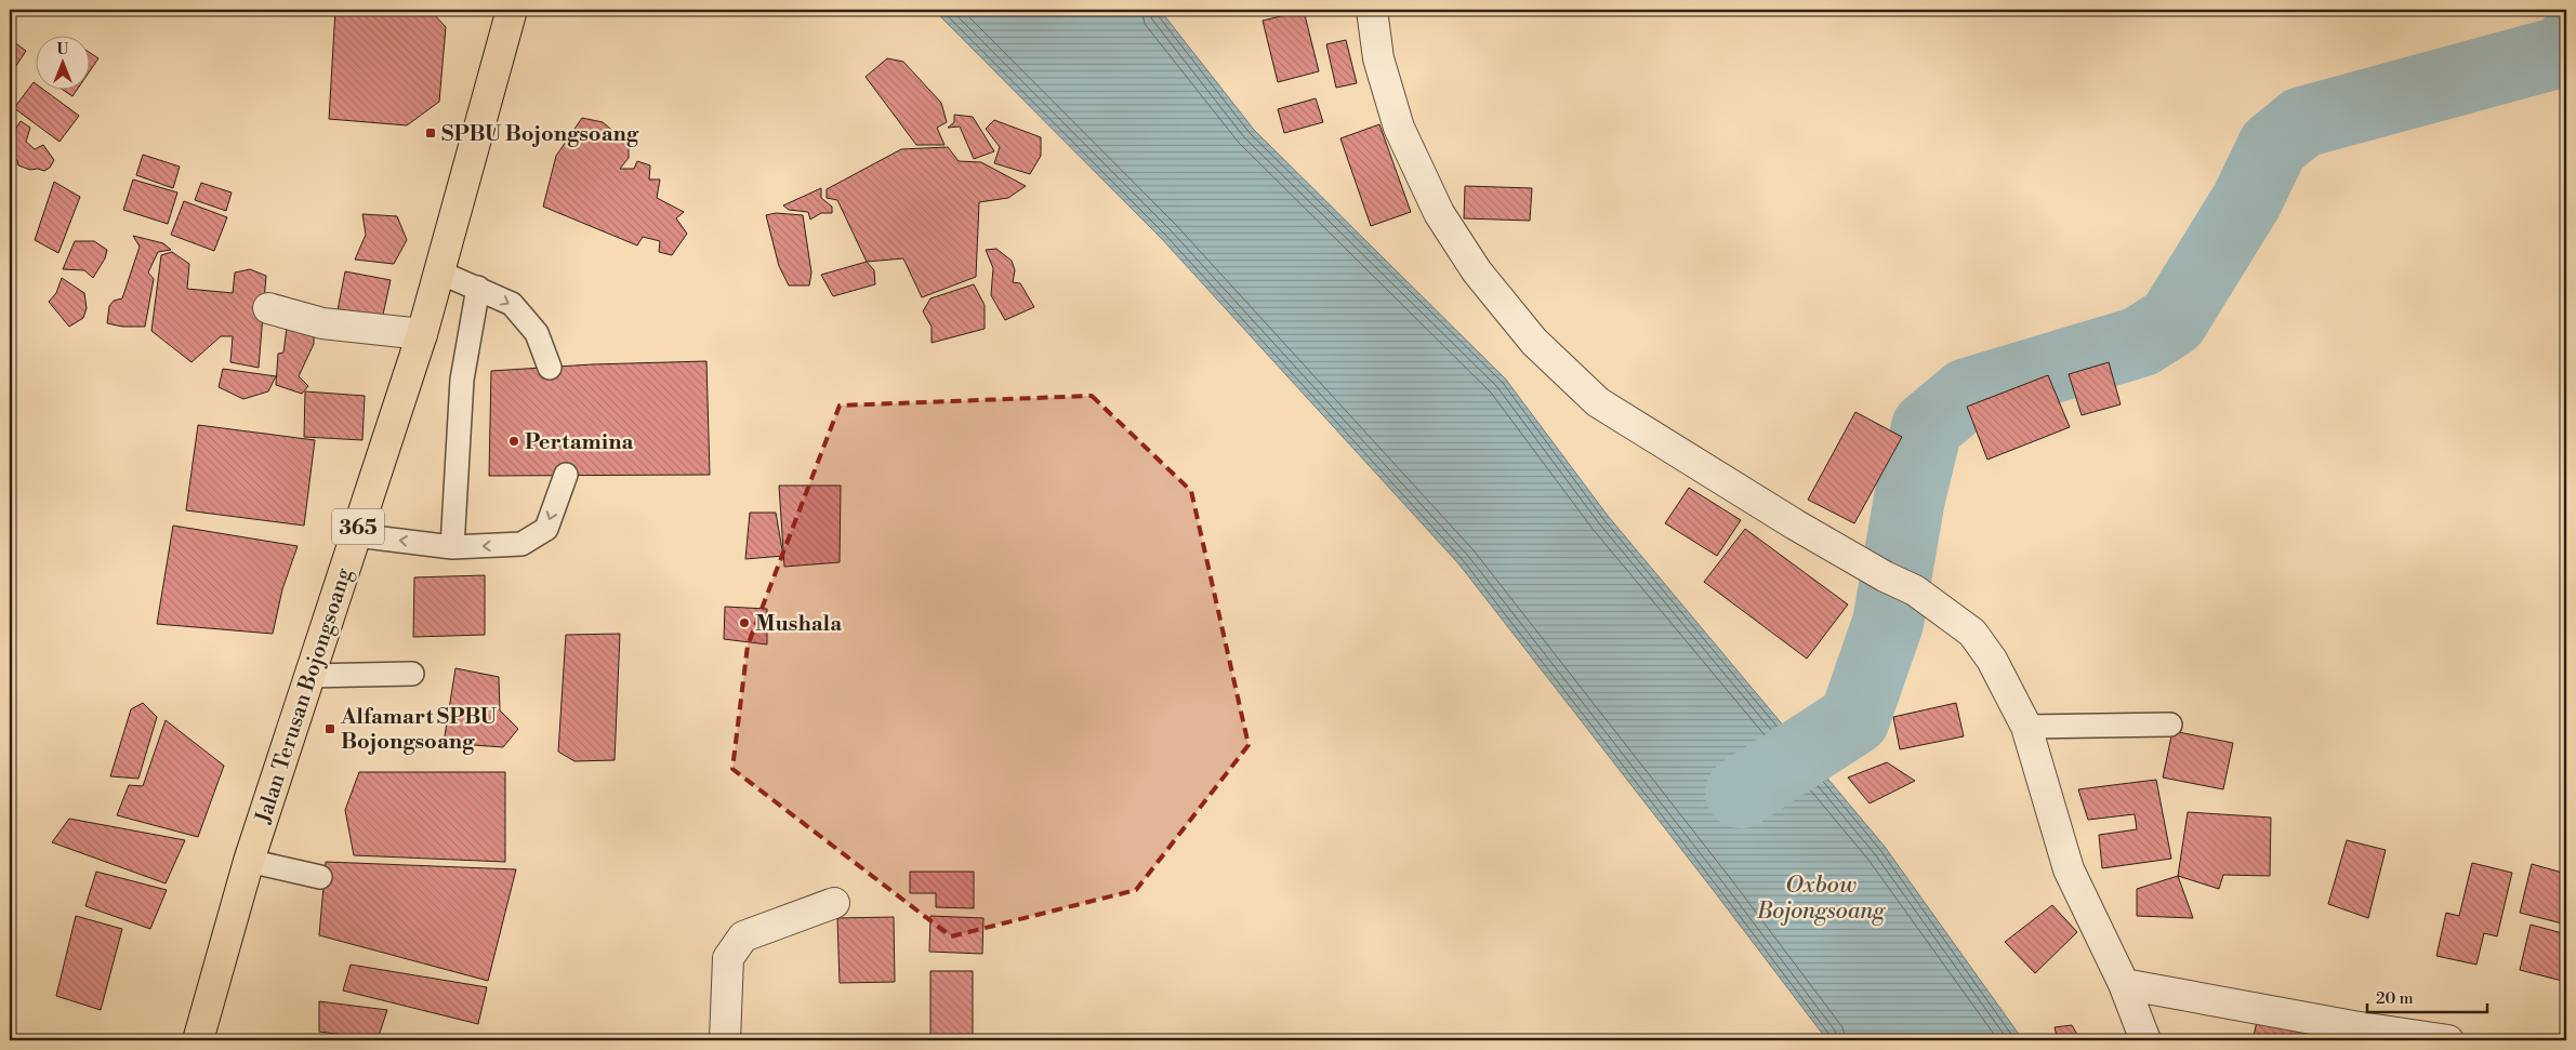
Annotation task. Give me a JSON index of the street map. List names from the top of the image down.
{
  "streets": {
    "main road": ["365", "Jalan Terusan Bojongsoang"]
  },
  "water": ["Oxbow Bojongsoang"],
  "places": {
    "transit": ["SPBU Bojongsoang", "Alfamart SPBU Bojongsoang"],
    "other": ["Pertamina", "Mushala"]
  },
  "scale_bar": "20 m",
  "north": "top"
}
